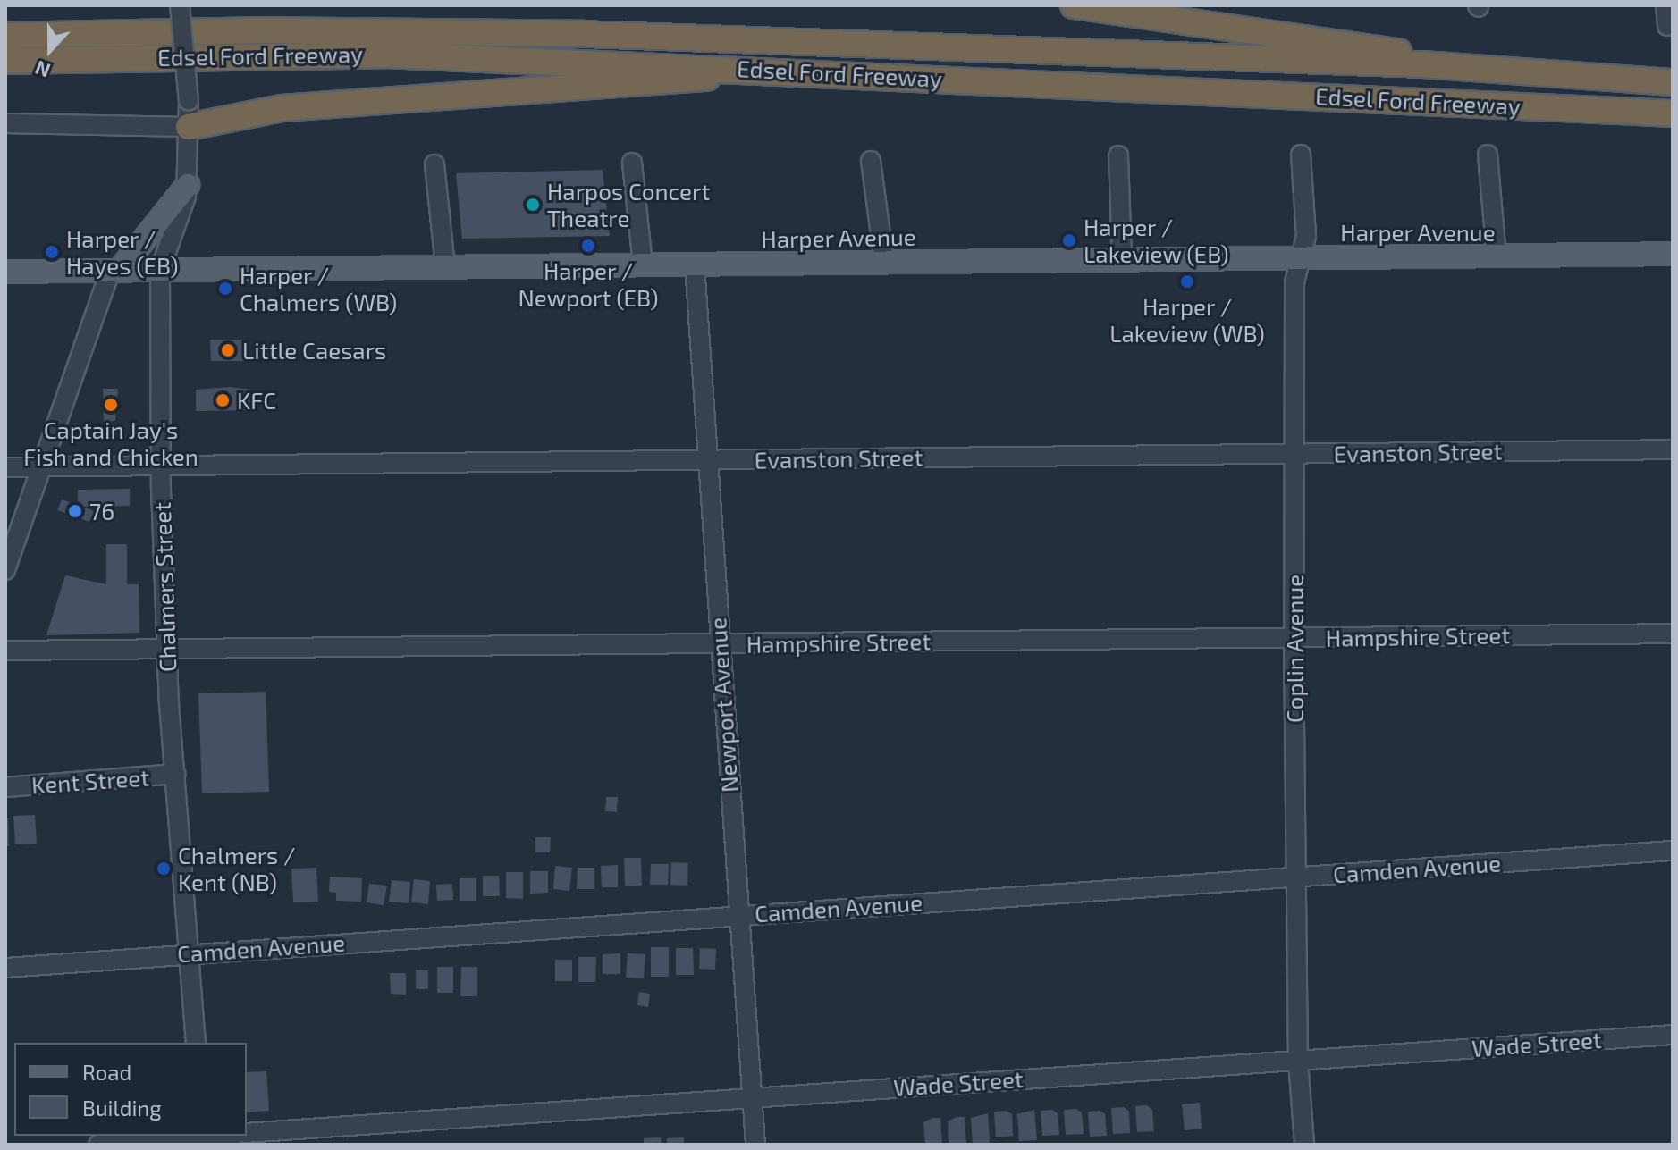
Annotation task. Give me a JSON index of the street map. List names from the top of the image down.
{
  "streets": {
    "highway": ["Edsel Ford Freeway"],
    "main road": ["Harper Avenue"],
    "street": [
      "Evanston Street",
      "Chalmers Street",
      "Hampshire Street",
      "Coplin Avenue",
      "Newport Avenue",
      "Kent Street",
      "Camden Avenue",
      "Wade Street"
    ]
  },
  "crossings": [
    ["Harper Avenue", "Chalmers Street"],
    ["Harper Avenue", "Coplin Avenue"],
    ["Harper Avenue", "Newport Avenue"],
    ["Evanston Street", "Chalmers Street"],
    ["Evanston Street", "Coplin Avenue"],
    ["Evanston Street", "Newport Avenue"],
    ["Chalmers Street", "Hampshire Street"],
    ["Chalmers Street", "Kent Street"],
    ["Chalmers Street", "Camden Avenue"],
    ["Hampshire Street", "Coplin Avenue"],
    ["Hampshire Street", "Newport Avenue"],
    ["Coplin Avenue", "Camden Avenue"],
    ["Coplin Avenue", "Wade Street"],
    ["Newport Avenue", "Camden Avenue"],
    ["Newport Avenue", "Wade Street"]
  ],
  "places": [
    "Harpos Concert Theatre",
    "Harper / Lakeview (EB)",
    "Harper / Newport (EB)",
    "Harper / Hayes (EB)",
    "Harper / Lakeview (WB)",
    "Harper / Chalmers (WB)",
    "Little Caesars",
    "KFC",
    "Captain Jay's Fish and Chicken",
    "76",
    "Chalmers / Kent (NB)"
  ],
  "legend": ["Road", "Building"],
  "north": "bottom"
}
